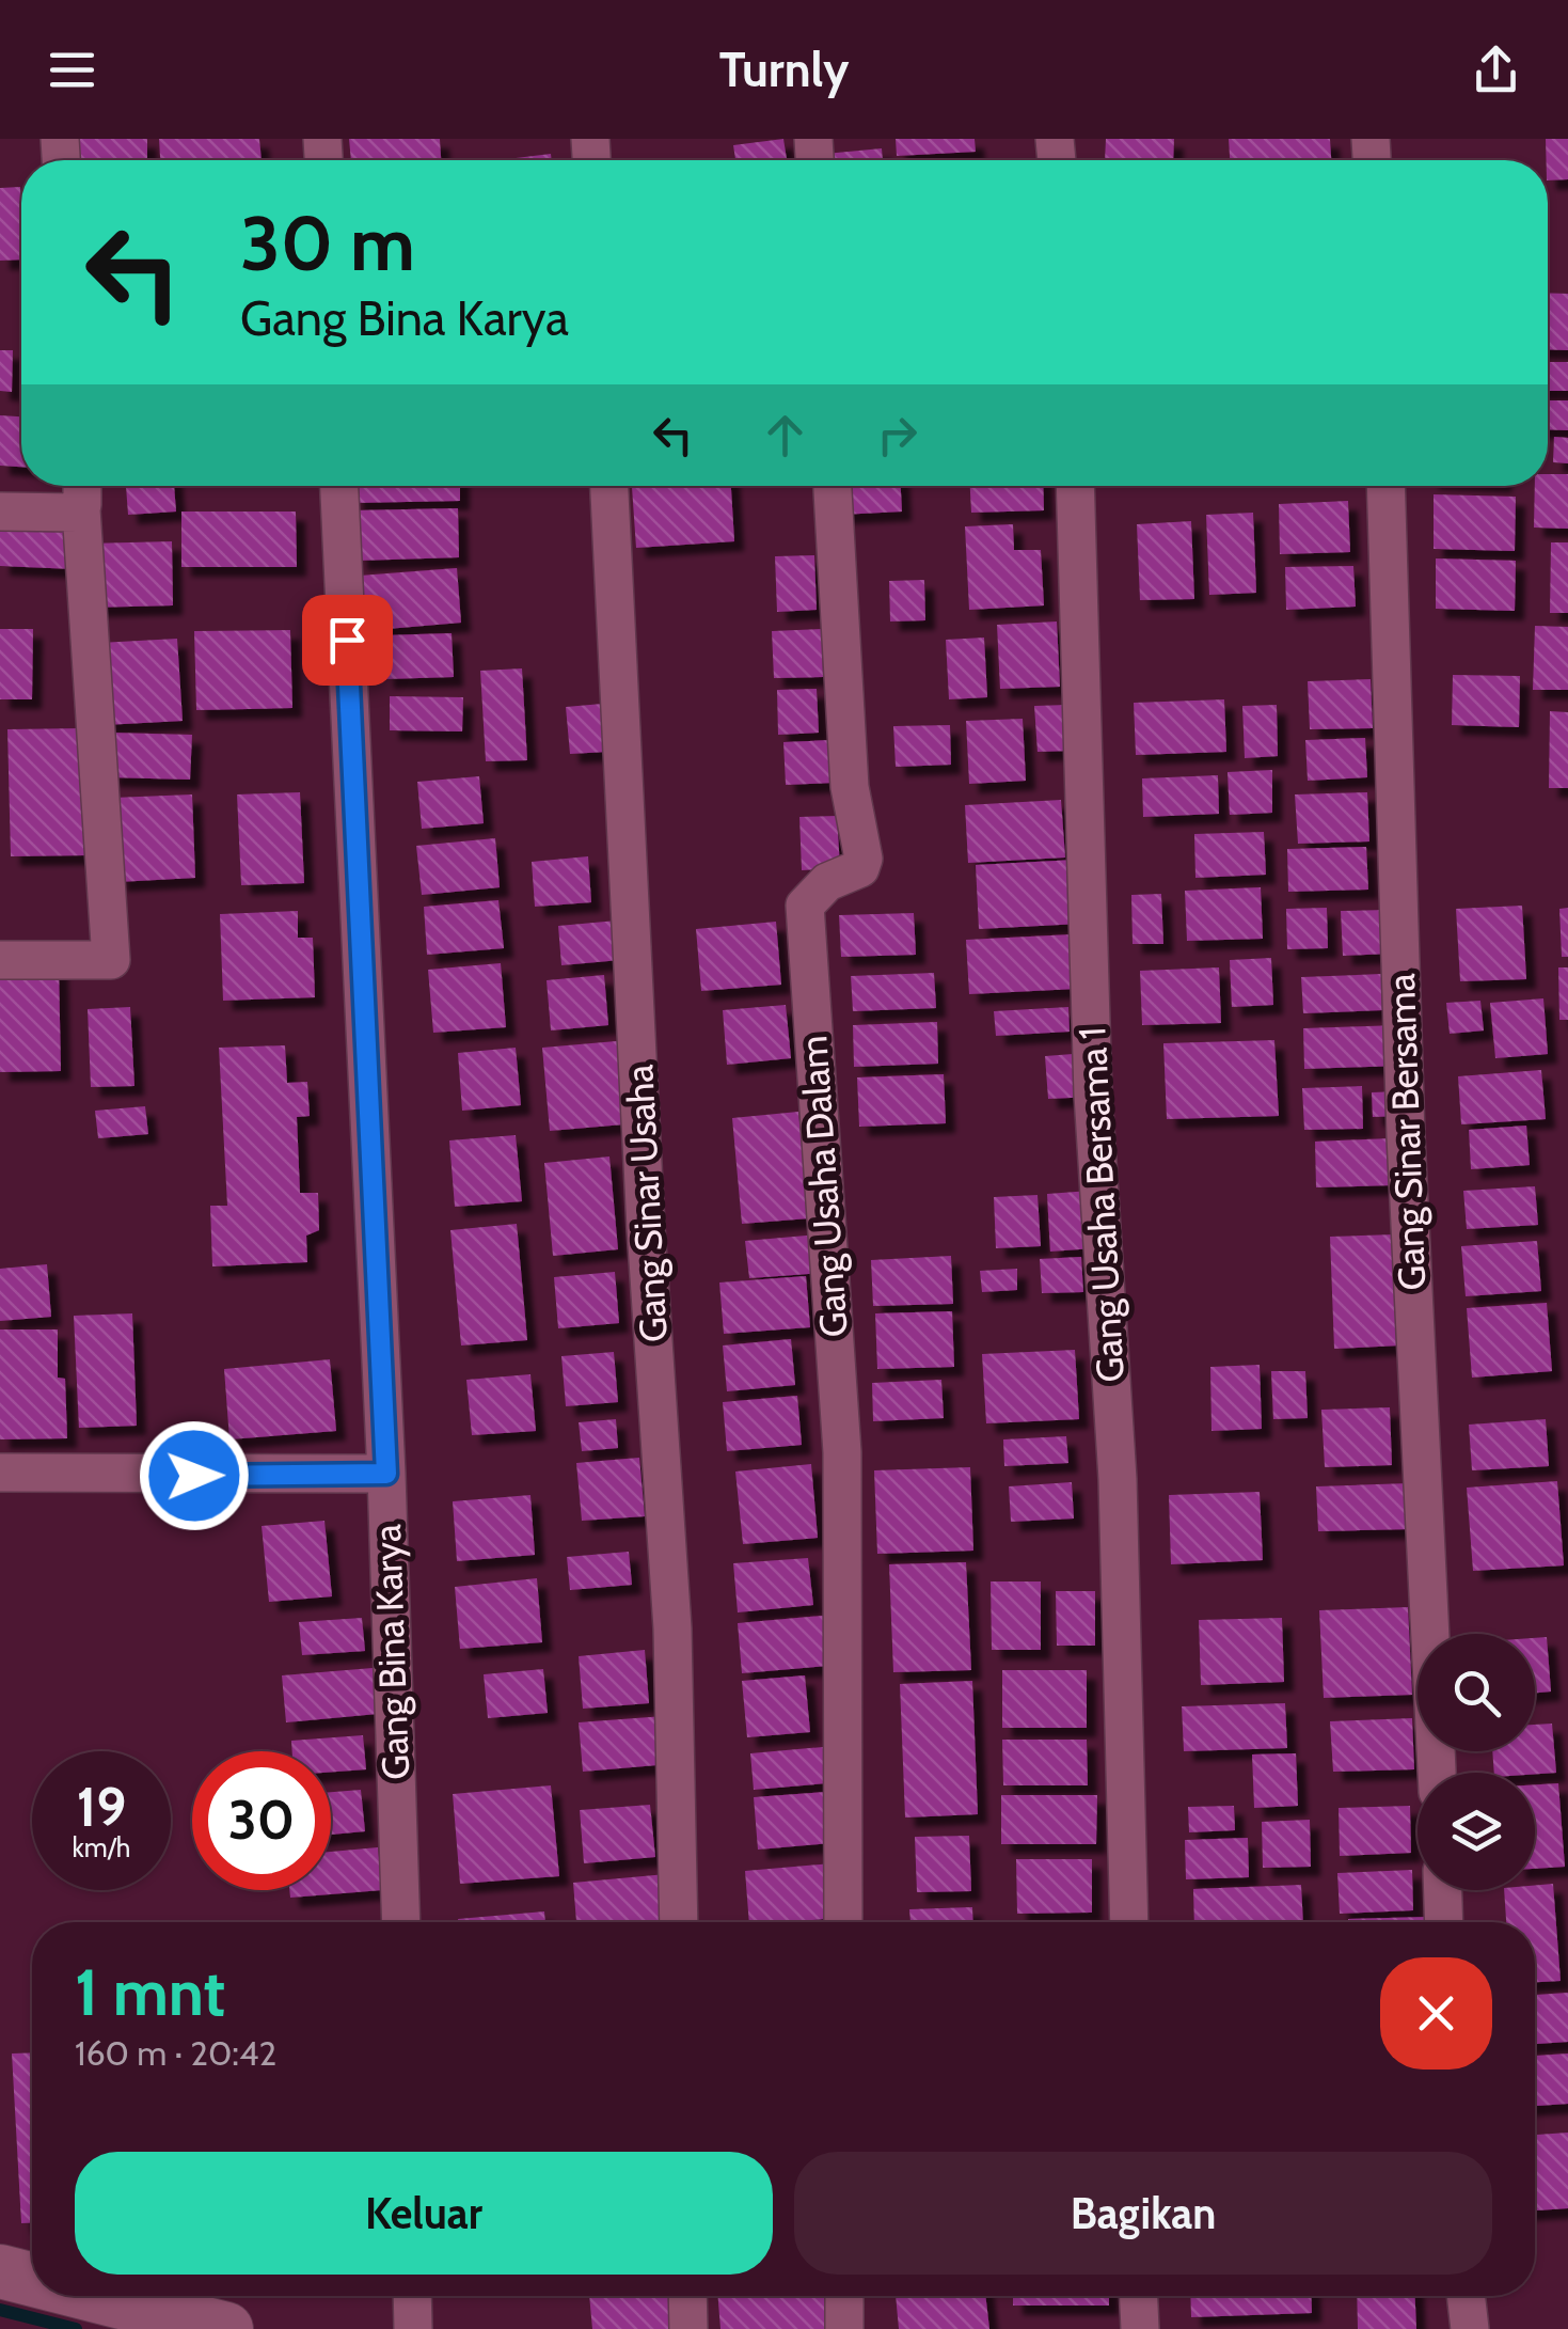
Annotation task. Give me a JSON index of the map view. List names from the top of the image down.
{
  "streets": {
    "street": [
      "Gang Sinar Bersama",
      "Gang Usaha Dalam",
      "Gang Sinar Usaha",
      "Gang Usaha Bersama 1",
      "Gang Bina Karya"
    ]
  },
  "page": {
    "header": "Turnly",
    "turn": ["30 m", "Gang Bina Karya"],
    "speed": "19 km/h",
    "limit": "30",
    "heading": ["1 mnt", "160 m · 20:42"],
    "buttons": ["Keluar", "Bagikan"]
  }
}
